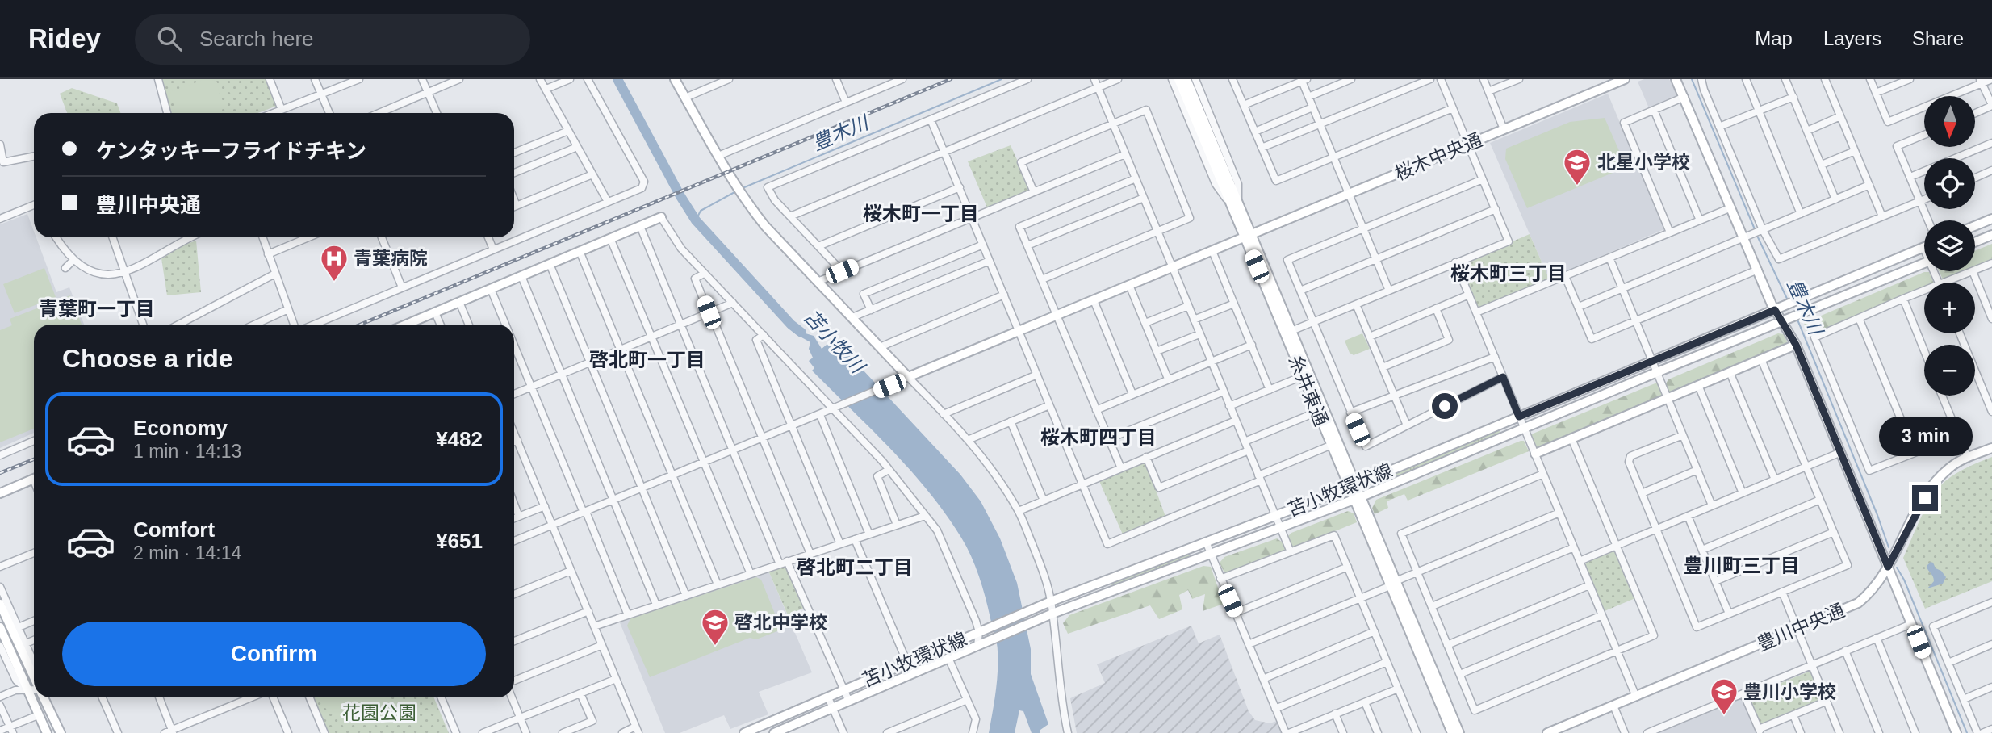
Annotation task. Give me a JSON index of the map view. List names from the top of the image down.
{
  "streets": {
    "street": [
      "桜木中央通",
      "糸井東通",
      "苫小牧環状線",
      "豊川中央通"
    ]
  },
  "crossings": [
    ["桜木中央通", "糸井東通"],
    ["糸井東通", "苫小牧環状線"]
  ],
  "districts": [
    "桜木町一丁目",
    "桜木町三丁目",
    "青葉町一丁目",
    "啓北町一丁目",
    "桜木町四丁目",
    "豊川町三丁目",
    "啓北町二丁目"
  ],
  "water": ["豊木川", "苫小牧川"],
  "parks": ["花園公園"],
  "places": {
    "school or university": ["北星小学校", "啓北中学校", "豊川小学校"],
    "hospital": ["青葉病院"]
  },
  "north": "bottom",
  "page": {
    "header": "Ridey",
    "search": "Search here",
    "nav": ["Map", "Layers", "Share"],
    "map_buttons": ["+", "−"],
    "banner": ["ケンタッキーフライドチキン", "豊川中央通"],
    "heading": "Choose a ride",
    "list": [
      {
        "name": "Economy",
        "note": "1 min · 14:13",
        "value": "¥482"
      },
      {
        "name": "Comfort",
        "note": "2 min · 14:14",
        "value": "¥651"
      }
    ],
    "bubble": "3 min",
    "buttons": "Confirm"
  }
}
